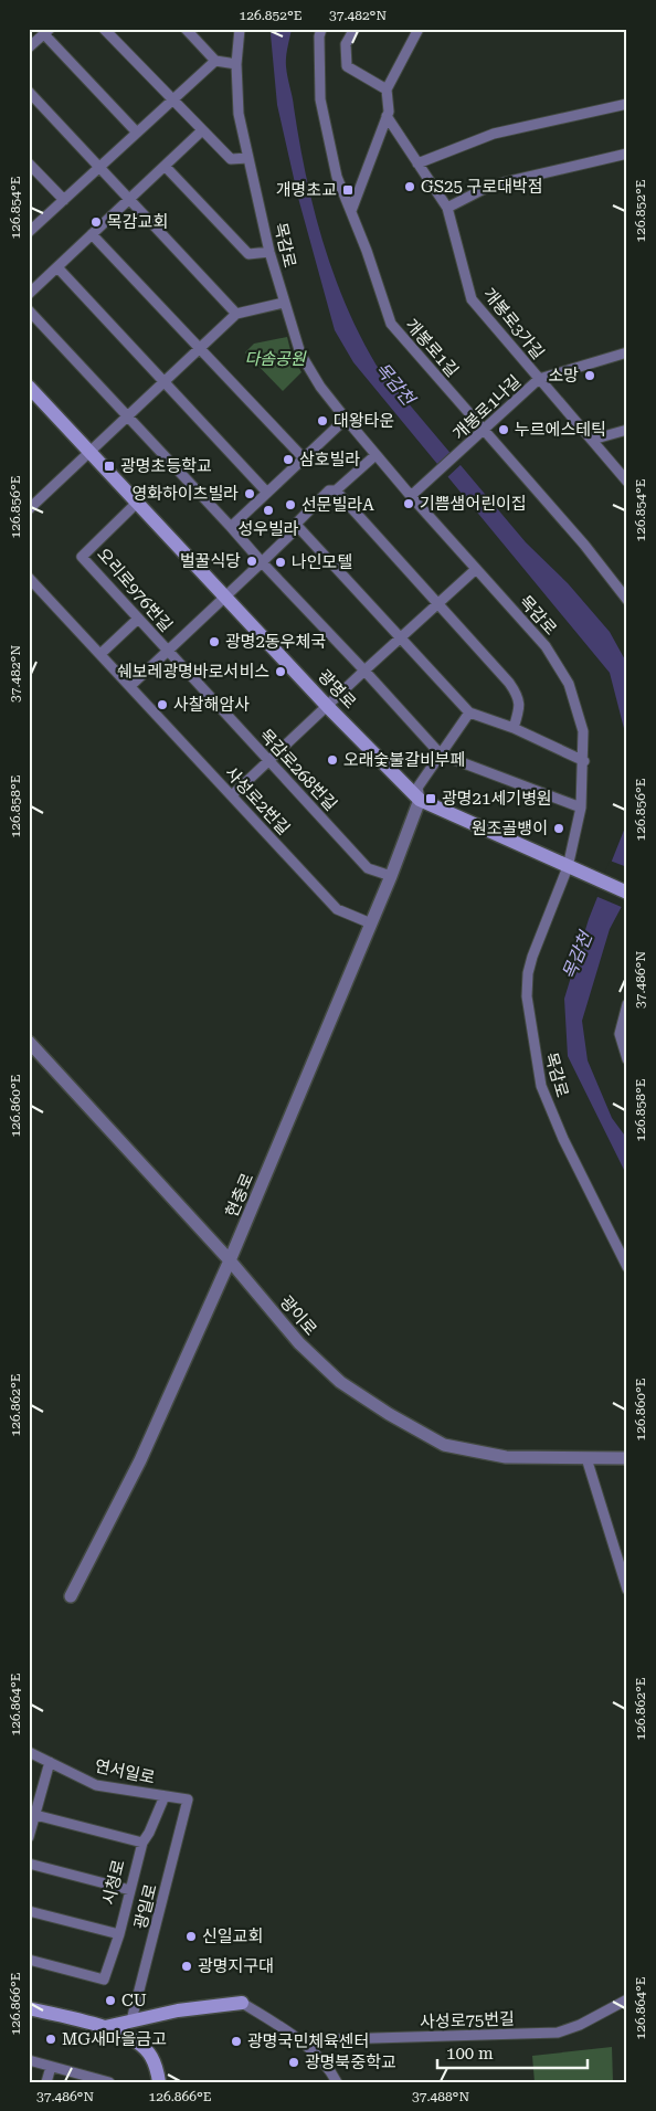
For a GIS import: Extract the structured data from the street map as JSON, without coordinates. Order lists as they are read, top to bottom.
{
  "streets": {
    "main road": ["광명로"],
    "street": [
      "목감로",
      "개봉로3가길",
      "개봉로1길",
      "개봉로1나길",
      "오리로976번길",
      "목감로268번길",
      "사성로2번길",
      "현충로",
      "광이로",
      "연서일로",
      "시청로",
      "광일로",
      "사성로75번길"
    ]
  },
  "crossings": [
    ["목감로", "개봉로1나길"],
    ["목감로", "광명로"],
    ["개봉로3가길", "개봉로1나길"],
    ["개봉로1길", "개봉로1나길"],
    ["오리로976번길", "광명로"],
    ["오리로976번길", "목감로268번길"],
    ["광명로", "현충로"],
    ["목감로268번길", "현충로"],
    ["사성로2번길", "현충로"],
    ["현충로", "광이로"],
    ["연서일로", "시청로"],
    ["연서일로", "광일로"]
  ],
  "water": ["목감천"],
  "parks": ["다솜공원"],
  "places": {
    "other": [
      "GS25 구로대박점",
      "목감교회",
      "소망",
      "대왕타운",
      "누르에스테틱",
      "삼호빌라",
      "영화하이츠빌라",
      "기쁨샘어린이집",
      "선문빌라A",
      "성우빌라",
      "벌꿀식당",
      "나인모텔",
      "광명2동우체국",
      "쉐보레광명바로서비스",
      "사찰해암사",
      "오래숯불갈비부페",
      "원조골뱅이",
      "신일교회",
      "광명지구대",
      "CU",
      "MG새마을금고",
      "광명국민체육센터",
      "광명북중학교"
    ],
    "transit": ["개명초교", "광명초등학교", "광명21세기병원"]
  },
  "scale_bar": "100 m",
  "coordinates": [
    "126.852°E",
    "37.482°N",
    "126.854°E",
    "126.856°E",
    "126.858°E",
    "37.486°N",
    "126.860°E",
    "126.862°E",
    "126.864°E",
    "126.866°E",
    "37.488°N"
  ]
}
